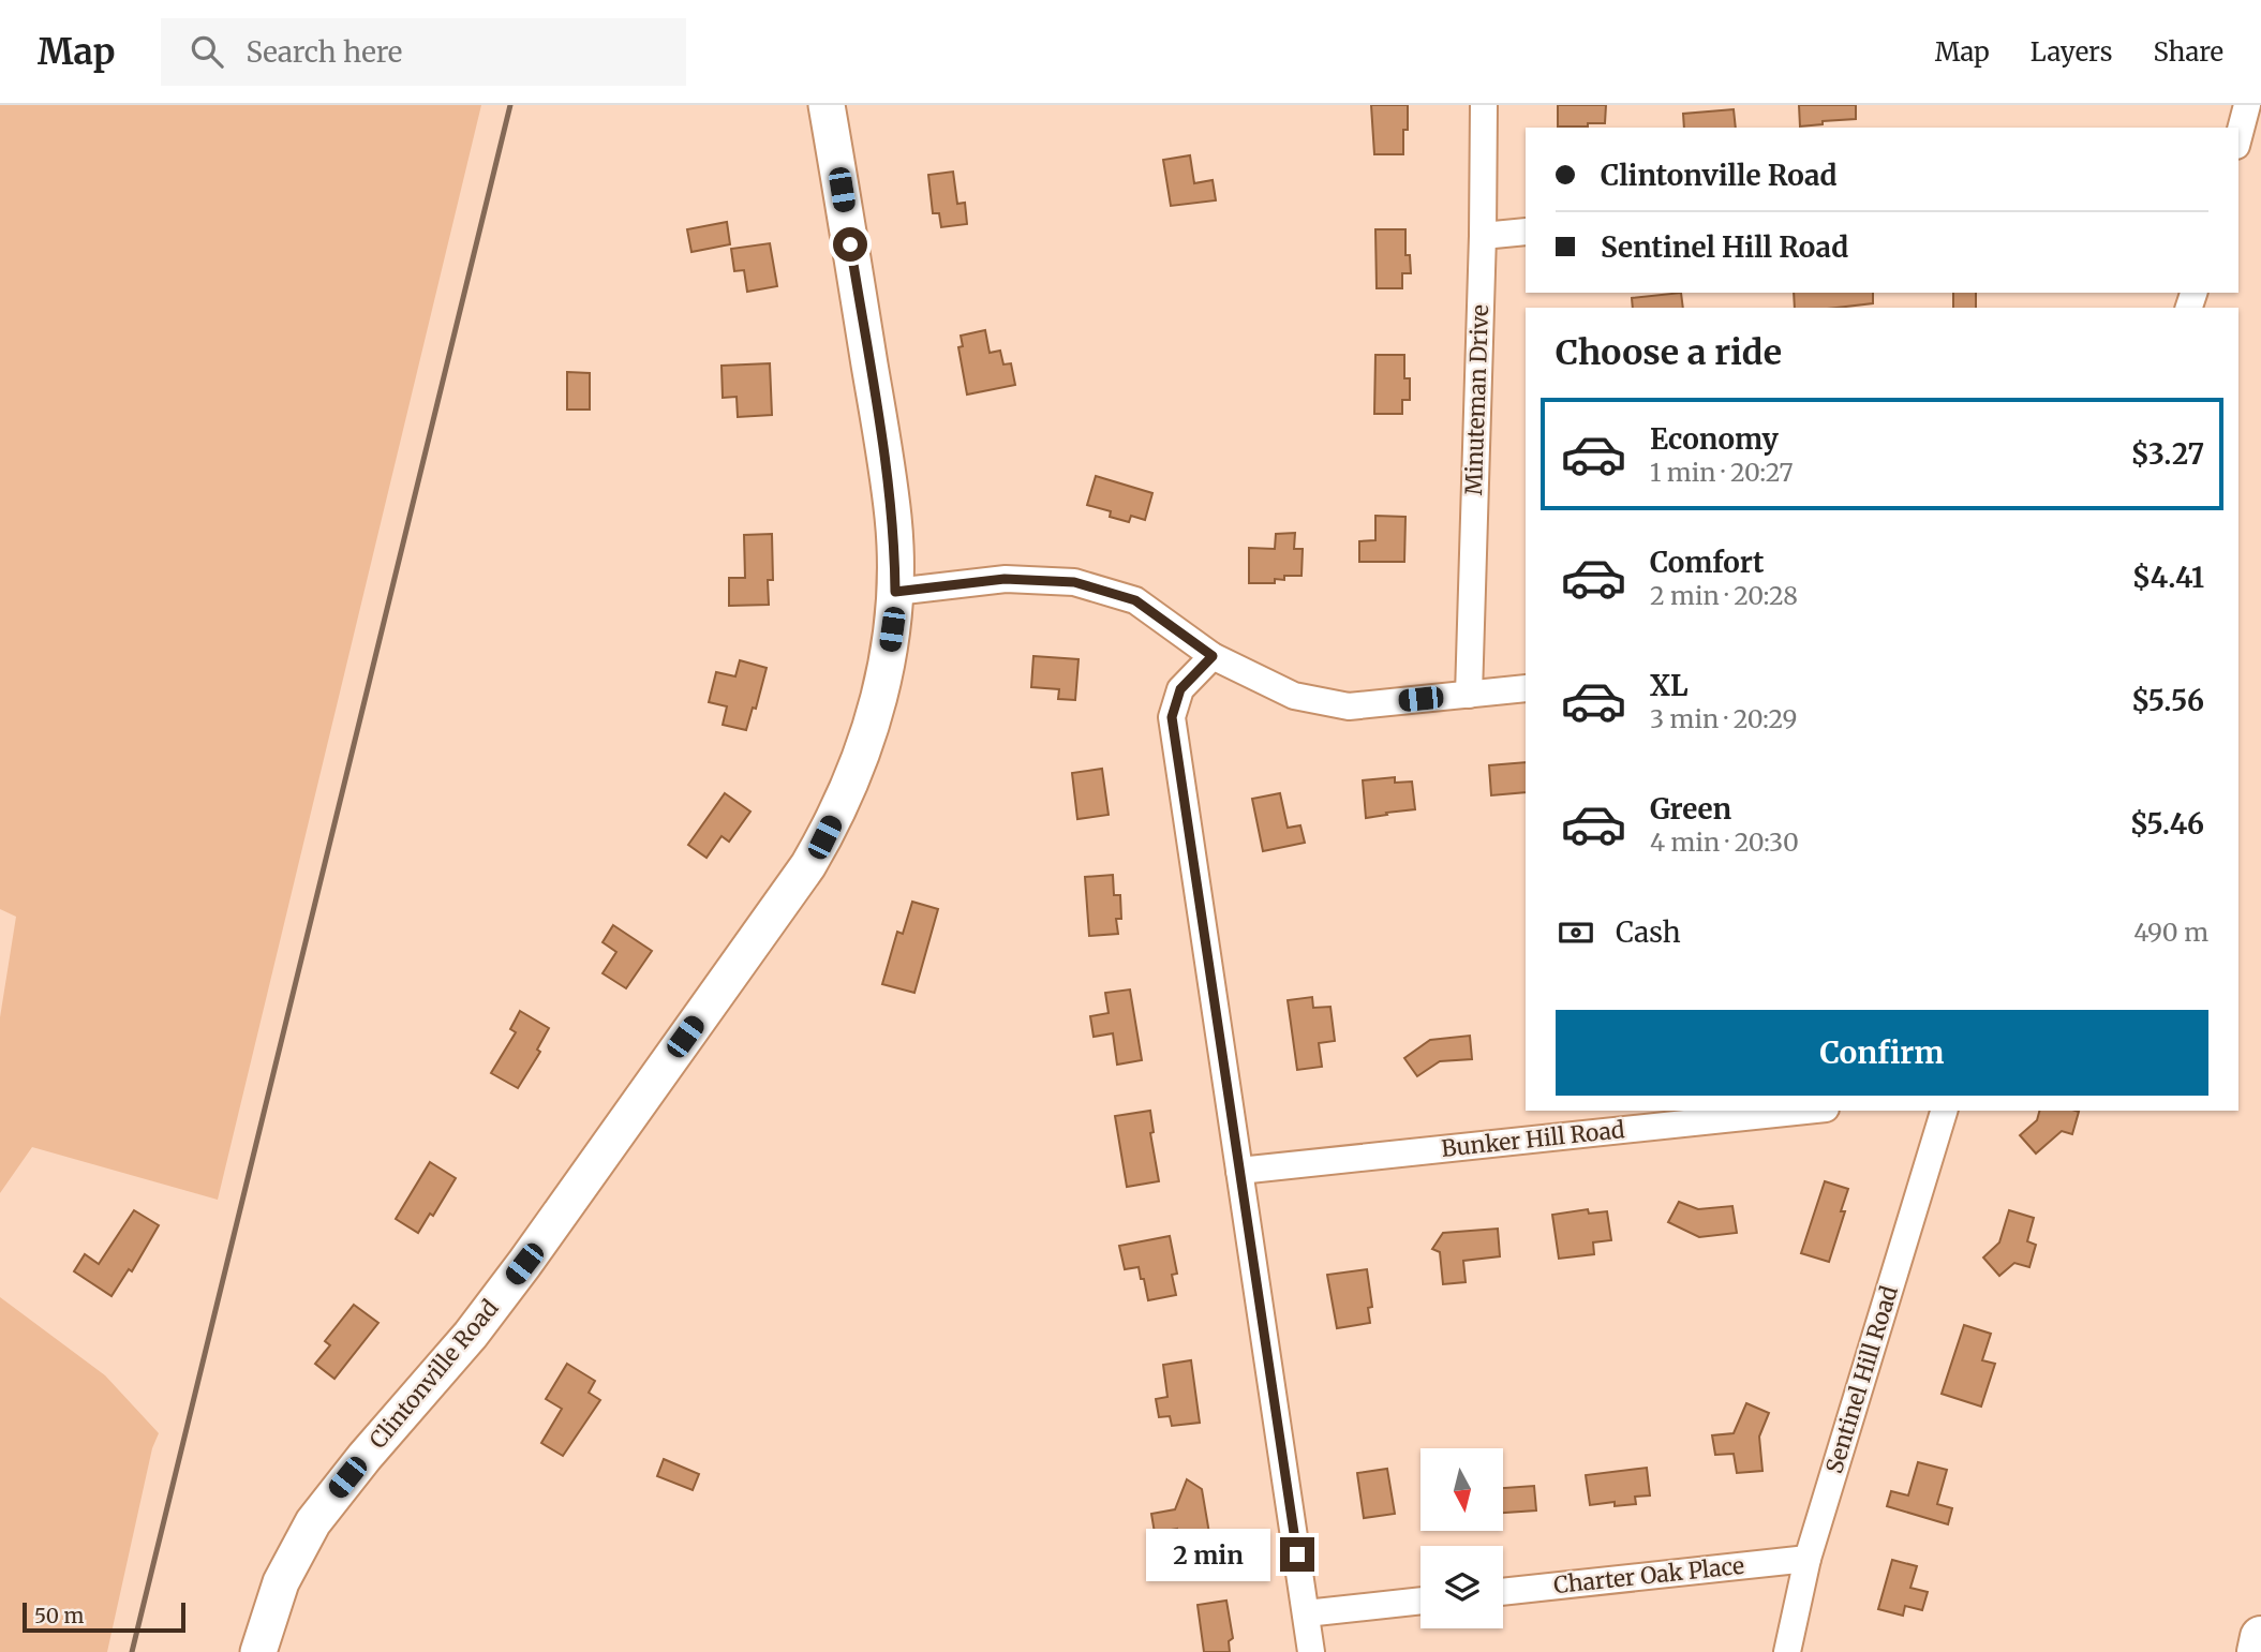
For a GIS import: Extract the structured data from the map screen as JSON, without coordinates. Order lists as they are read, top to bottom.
{
  "streets": {
    "street": [
      "Minuteman Drive",
      "Bunker Hill Road",
      "Clintonville Road",
      "Sentinel Hill Road",
      "Charter Oak Place"
    ]
  },
  "crossings": [
    ["Sentinel Hill Road", "Charter Oak Place"]
  ],
  "scale_bar": "50 m",
  "north": "bottom",
  "page": {
    "header": "Map",
    "search": "Search here",
    "nav": ["Map", "Layers", "Share"],
    "banner": ["Clintonville Road", "Sentinel Hill Road"],
    "heading": "Choose a ride",
    "list": [
      {
        "name": "Economy",
        "note": "1 min · 20:27",
        "value": "$3.27"
      },
      {
        "name": "Comfort",
        "note": "2 min · 20:28",
        "value": "$4.41"
      },
      {
        "name": "XL",
        "note": "3 min · 20:29",
        "value": "$5.56"
      },
      {
        "name": "Green",
        "note": "4 min · 20:30",
        "value": "$5.46"
      }
    ],
    "pay": ["Cash", "490 m"],
    "buttons": "Confirm",
    "bubble": "2 min",
    "scale": "50 m"
  }
}
